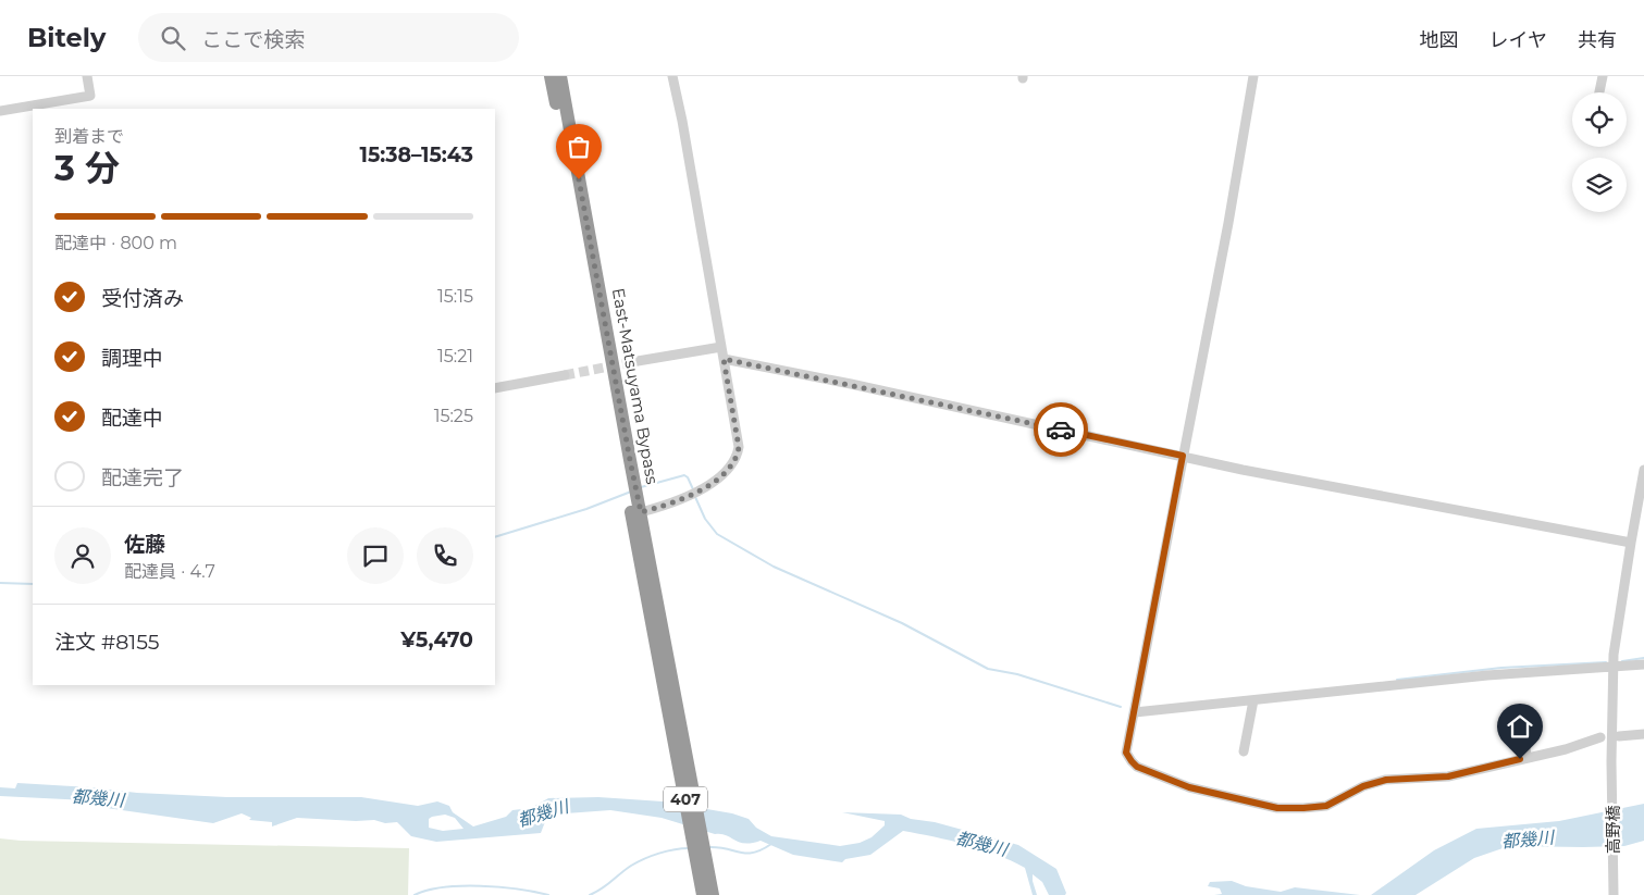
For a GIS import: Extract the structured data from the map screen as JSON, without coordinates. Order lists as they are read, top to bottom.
{
  "streets": {
    "highway": ["East-Matsuyama Bypass", "407"],
    "street": ["高野橋"]
  },
  "water": ["都幾川"],
  "page": {
    "header": "Bitely",
    "search": "ここで検索",
    "nav": ["地図", "レイヤ", "共有"],
    "heading": ["3 分", "到着まで", "15:38–15:43"],
    "panel": [
      "佐藤",
      "配達員 · 4.7",
      "注文 #8155",
      "¥5,470"
    ],
    "bar": "配達中 · 800 m",
    "list": [
      ["受付済み", "15:15"],
      ["調理中", "15:21"],
      ["配達中", "15:25"],
      "配達完了"
    ]
  }
}
